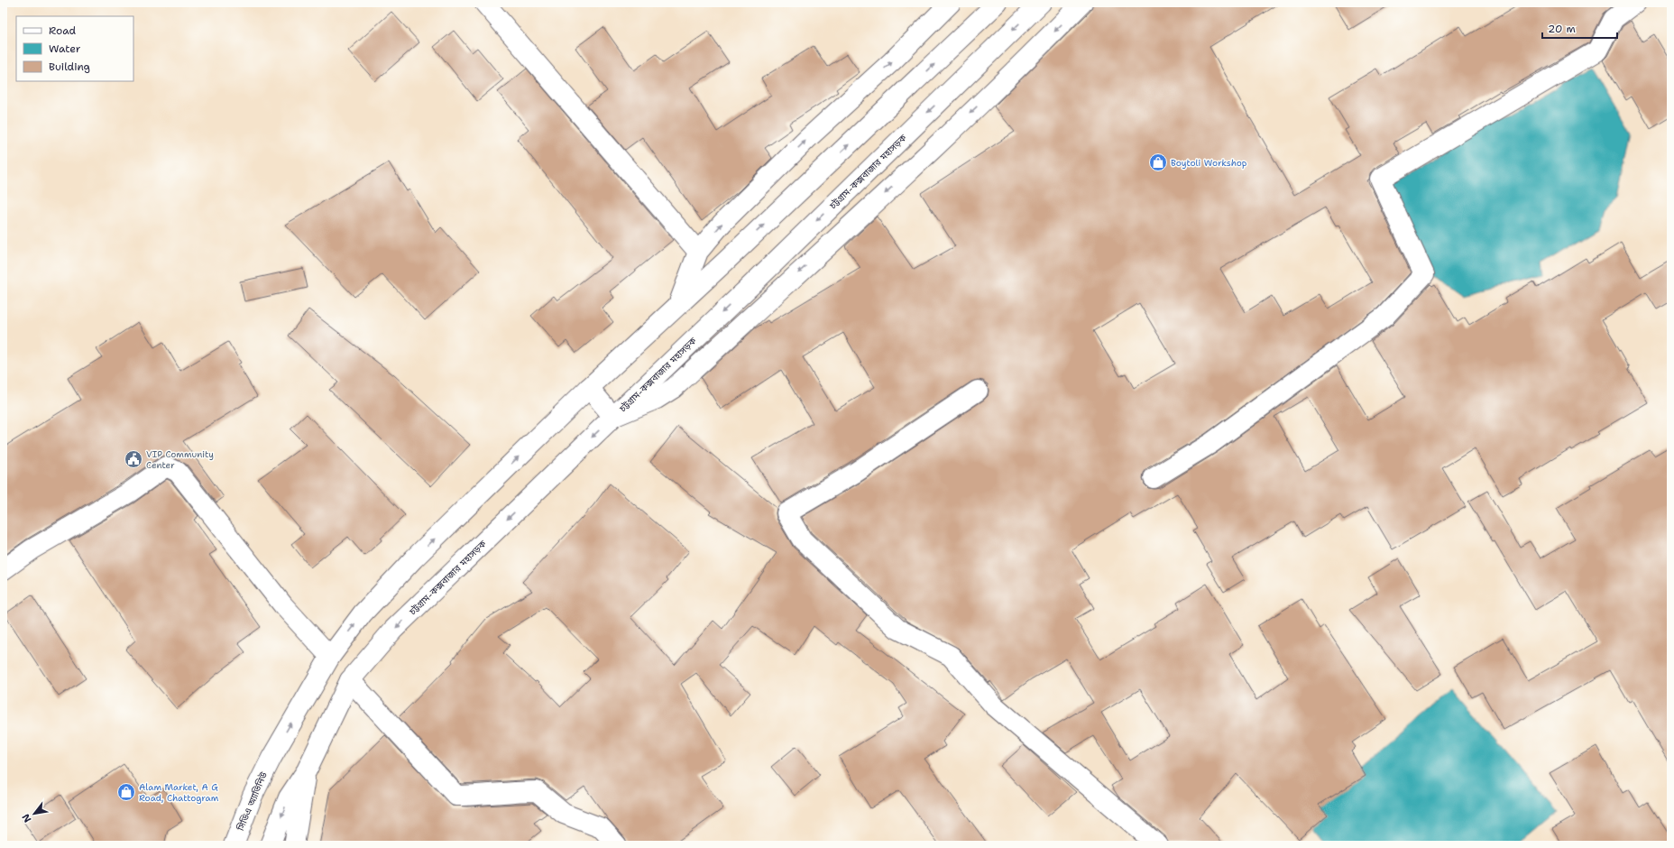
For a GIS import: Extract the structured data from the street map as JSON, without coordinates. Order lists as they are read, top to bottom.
{
  "streets": {
    "main road": ["চট্টগ্রাম-কক্সবাজার মহাসড়ক", "সিডিএ অ্যাভিনিউ"]
  },
  "places": {
    "shop": ["Boytoli Workshop", "Alam Market, A G Road, Chattogram"],
    "public building": ["VIP Community Center"]
  },
  "legend": ["Road", "Water", "Building"],
  "scale_bar": "20 m",
  "north": "bottom left"
}
